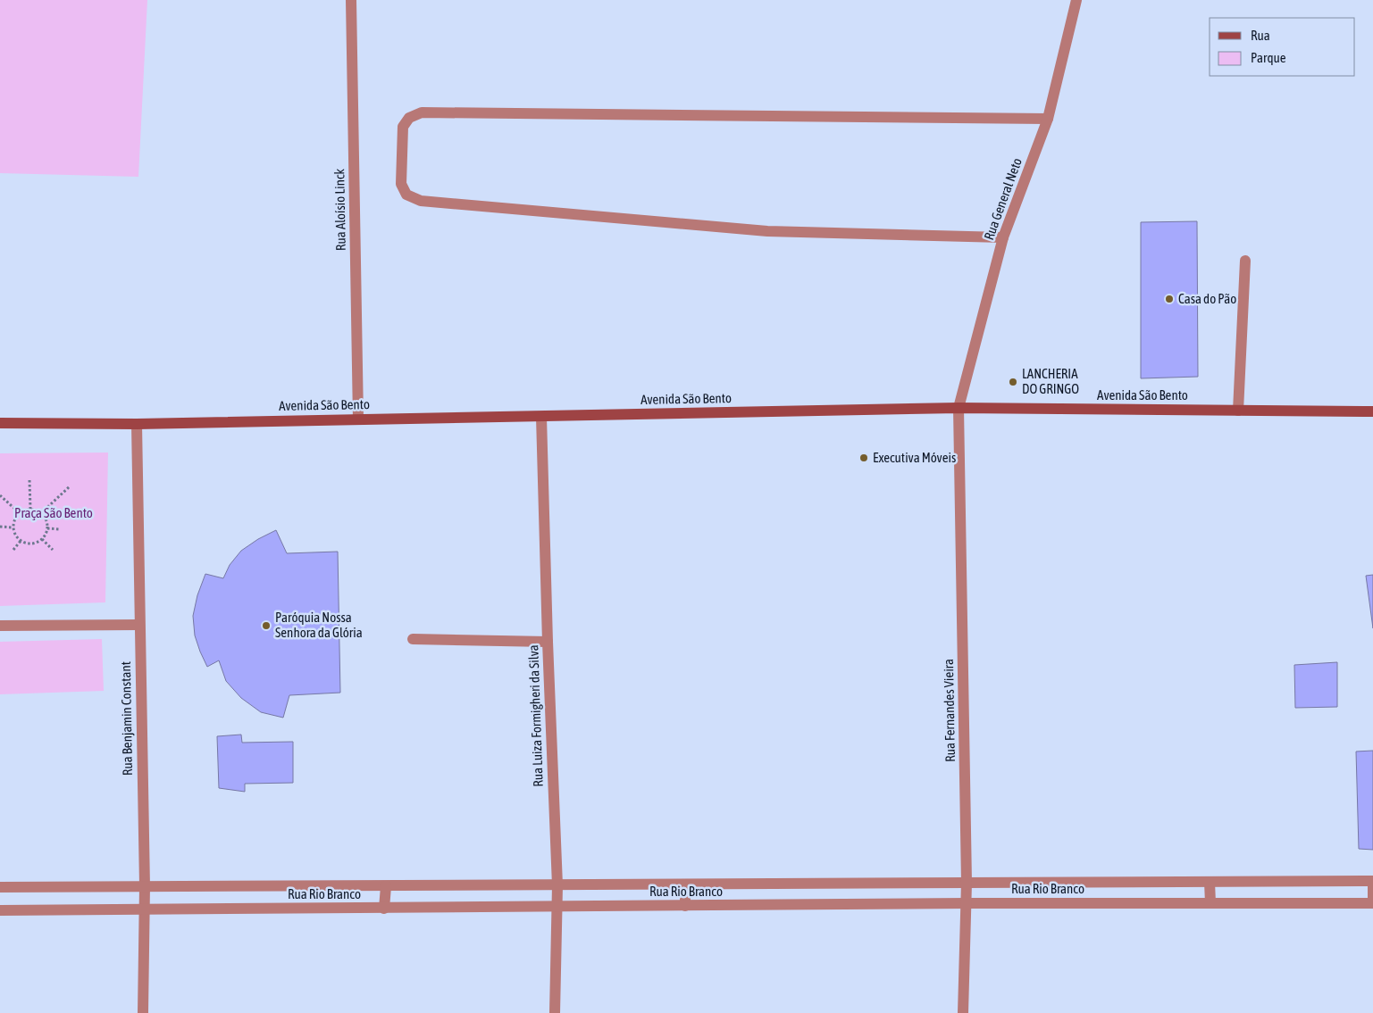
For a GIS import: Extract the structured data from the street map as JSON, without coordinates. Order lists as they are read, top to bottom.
{
  "streets": {
    "main road": ["Avenida São Bento"],
    "street": [
      "Rua General Neto",
      "Rua Aloísio Linck",
      "Rua Fernandes Vieira",
      "Rua Luiza Formigheri da Silva",
      "Rua Benjamin Constant",
      "Rua Rio Branco"
    ]
  },
  "crossings": [
    ["Rua General Neto", "Avenida São Bento"],
    ["Rua General Neto", "Rua Fernandes Vieira"],
    ["Rua Aloísio Linck", "Avenida São Bento"],
    ["Avenida São Bento", "Rua Fernandes Vieira"],
    ["Avenida São Bento", "Rua Luiza Formigheri da Silva"],
    ["Avenida São Bento", "Rua Benjamin Constant"],
    ["Rua Fernandes Vieira", "Rua Rio Branco"],
    ["Rua Luiza Formigheri da Silva", "Rua Rio Branco"],
    ["Rua Benjamin Constant", "Rua Rio Branco"]
  ],
  "parks": ["Praça São Bento"],
  "places": [
    "Casa do Pão",
    "LANCHERIA DO GRINGO",
    "Executiva Móveis",
    "Paróquia Nossa Senhora da Glória"
  ],
  "legend": ["Rua", "Parque"]
}
